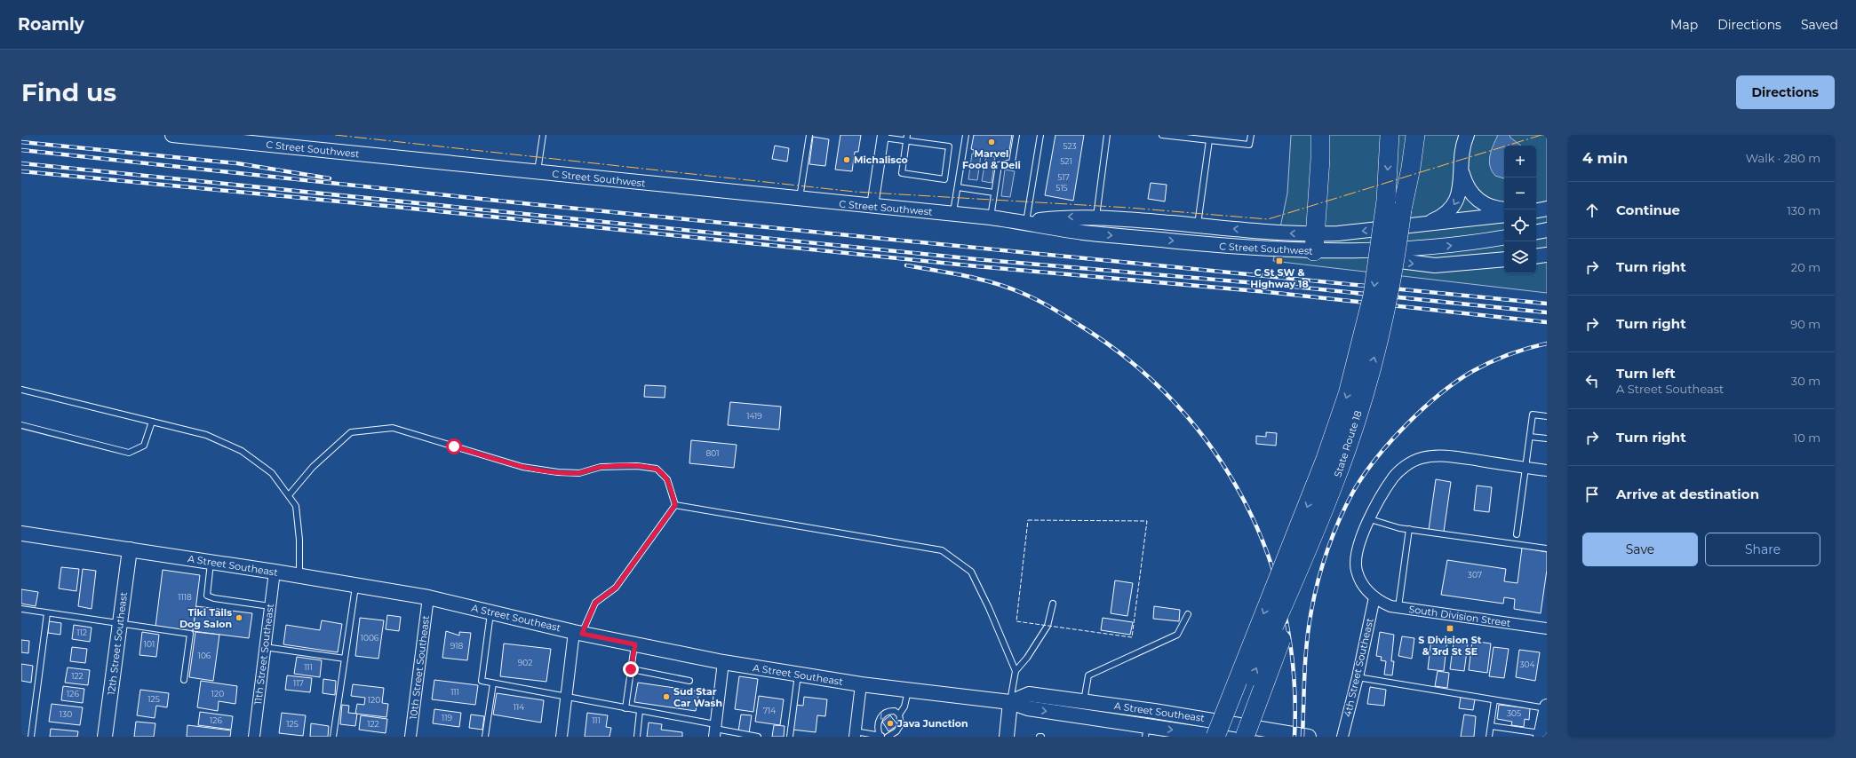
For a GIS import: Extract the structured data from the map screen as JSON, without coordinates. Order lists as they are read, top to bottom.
{
  "streets": {
    "highway": ["State Route 18"],
    "main road": ["C Street Southwest", "A Street Southeast", "12th Street Southeast"],
    "street": [
      "South Division Street",
      "11th Street Southeast",
      "10th Street Southeast",
      "4th Street Southeast"
    ]
  },
  "crossings": [
    ["State Route 18", "A Street Southeast"],
    ["A Street Southeast", "12th Street Southeast"],
    ["A Street Southeast", "11th Street Southeast"],
    ["A Street Southeast", "10th Street Southeast"],
    ["South Division Street", "4th Street Southeast"]
  ],
  "places": {
    "other": [
      "Marvel Food & Deli",
      "Michalisco",
      "Tiki Tails Dog Salon",
      "Sud Star Car Wash",
      "Java Junction"
    ],
    "transit": ["C St SW & Highway 18", "S Division St & 3rd St SE"]
  },
  "house_numbers": [
    "523",
    "521",
    "517",
    "515",
    "1419",
    "801",
    "307",
    "1118",
    "112",
    "1006",
    "101",
    "918",
    "106",
    "902",
    "304",
    "111",
    "122",
    "117",
    "111",
    "126",
    "120",
    "125",
    "120",
    "114",
    "714",
    "305",
    "130",
    "119",
    "126",
    "111",
    "125",
    "122"
  ],
  "page": {
    "header": "Roamly",
    "nav": ["Map", "Directions", "Saved"],
    "buttons": [
      "Directions",
      ["Save", "Share"]
    ],
    "title": "Find us",
    "heading": ["4 min", "Walk · 280 m"],
    "map_buttons": ["+", "−"],
    "list": [
      ["Continue", "130 m"],
      ["Turn right", "20 m"],
      ["Turn right", "90 m"],
      ["Turn left", "A Street Southeast", "30 m"],
      ["Turn right", "10 m"],
      "Arrive at destination"
    ]
  }
}
